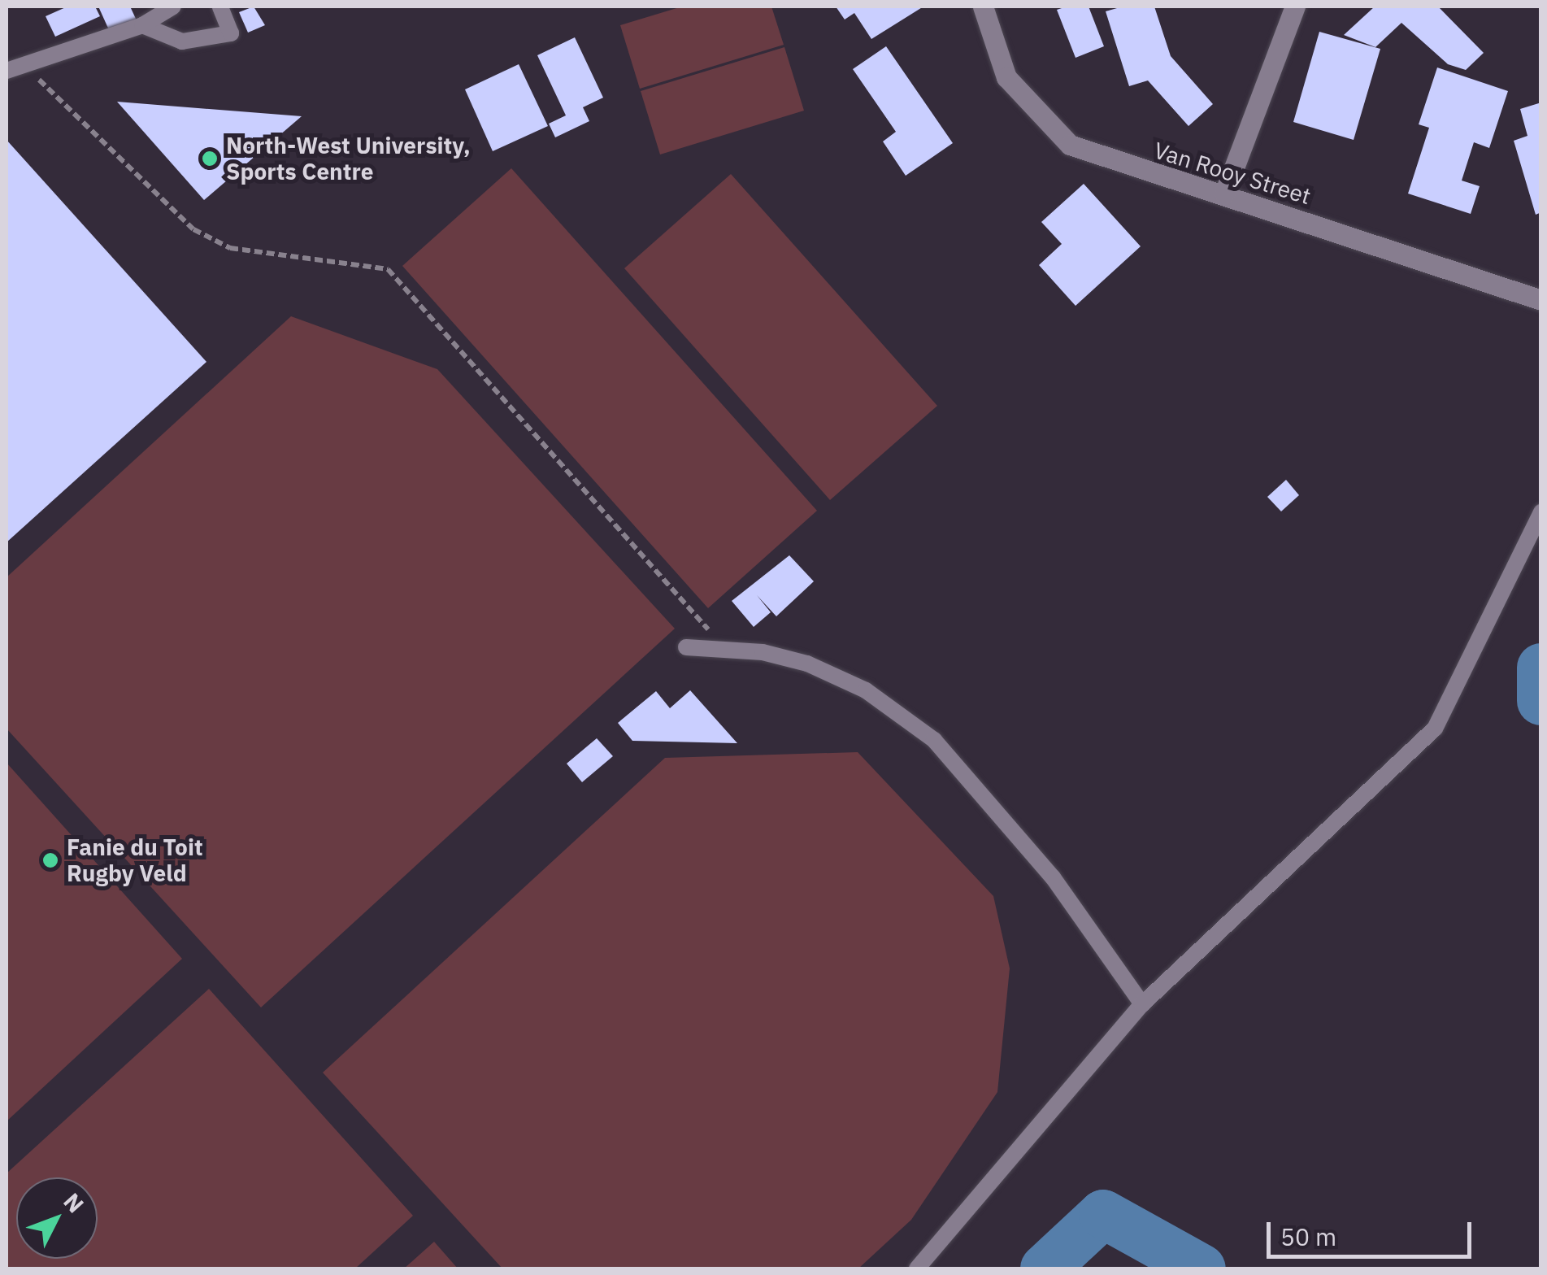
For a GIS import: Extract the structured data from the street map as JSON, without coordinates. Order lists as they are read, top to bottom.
{
  "streets": {
    "street": ["Van Rooy Street"]
  },
  "places": ["North-West University, Sports Centre", "Fanie du Toit Rugby Veld"],
  "scale_bar": "50 m",
  "north": "top right"
}
